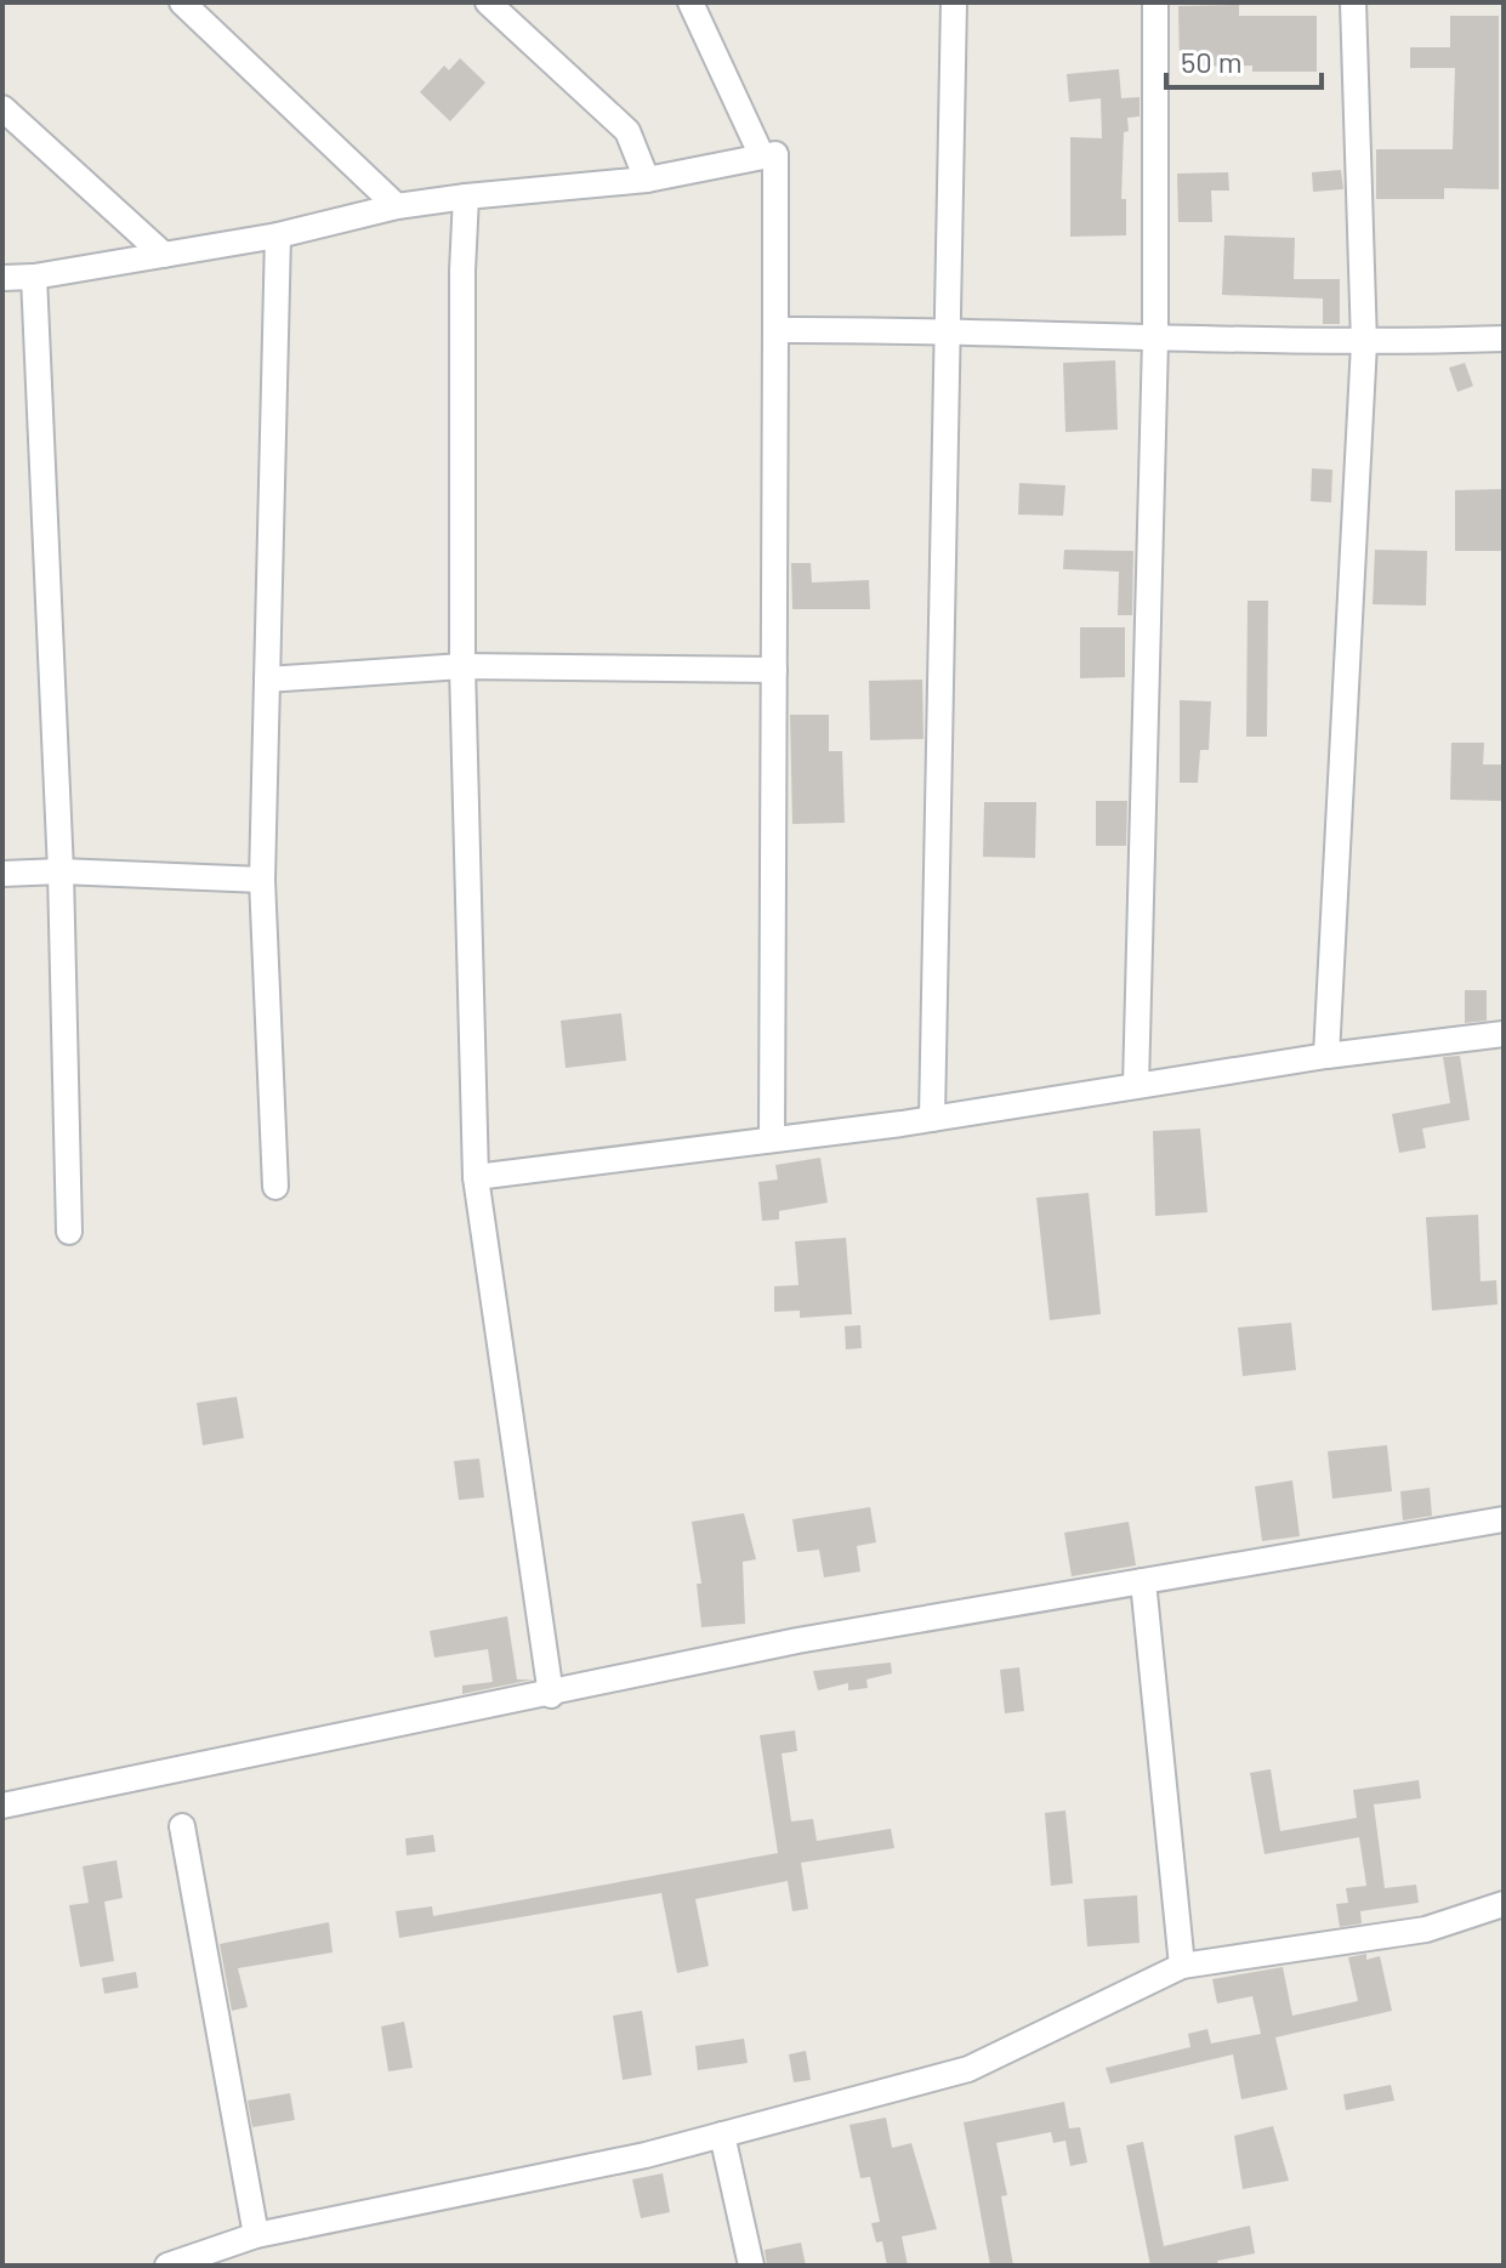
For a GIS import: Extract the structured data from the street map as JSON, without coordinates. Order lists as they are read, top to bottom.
{
  "scale_bar": "50 m"
}
